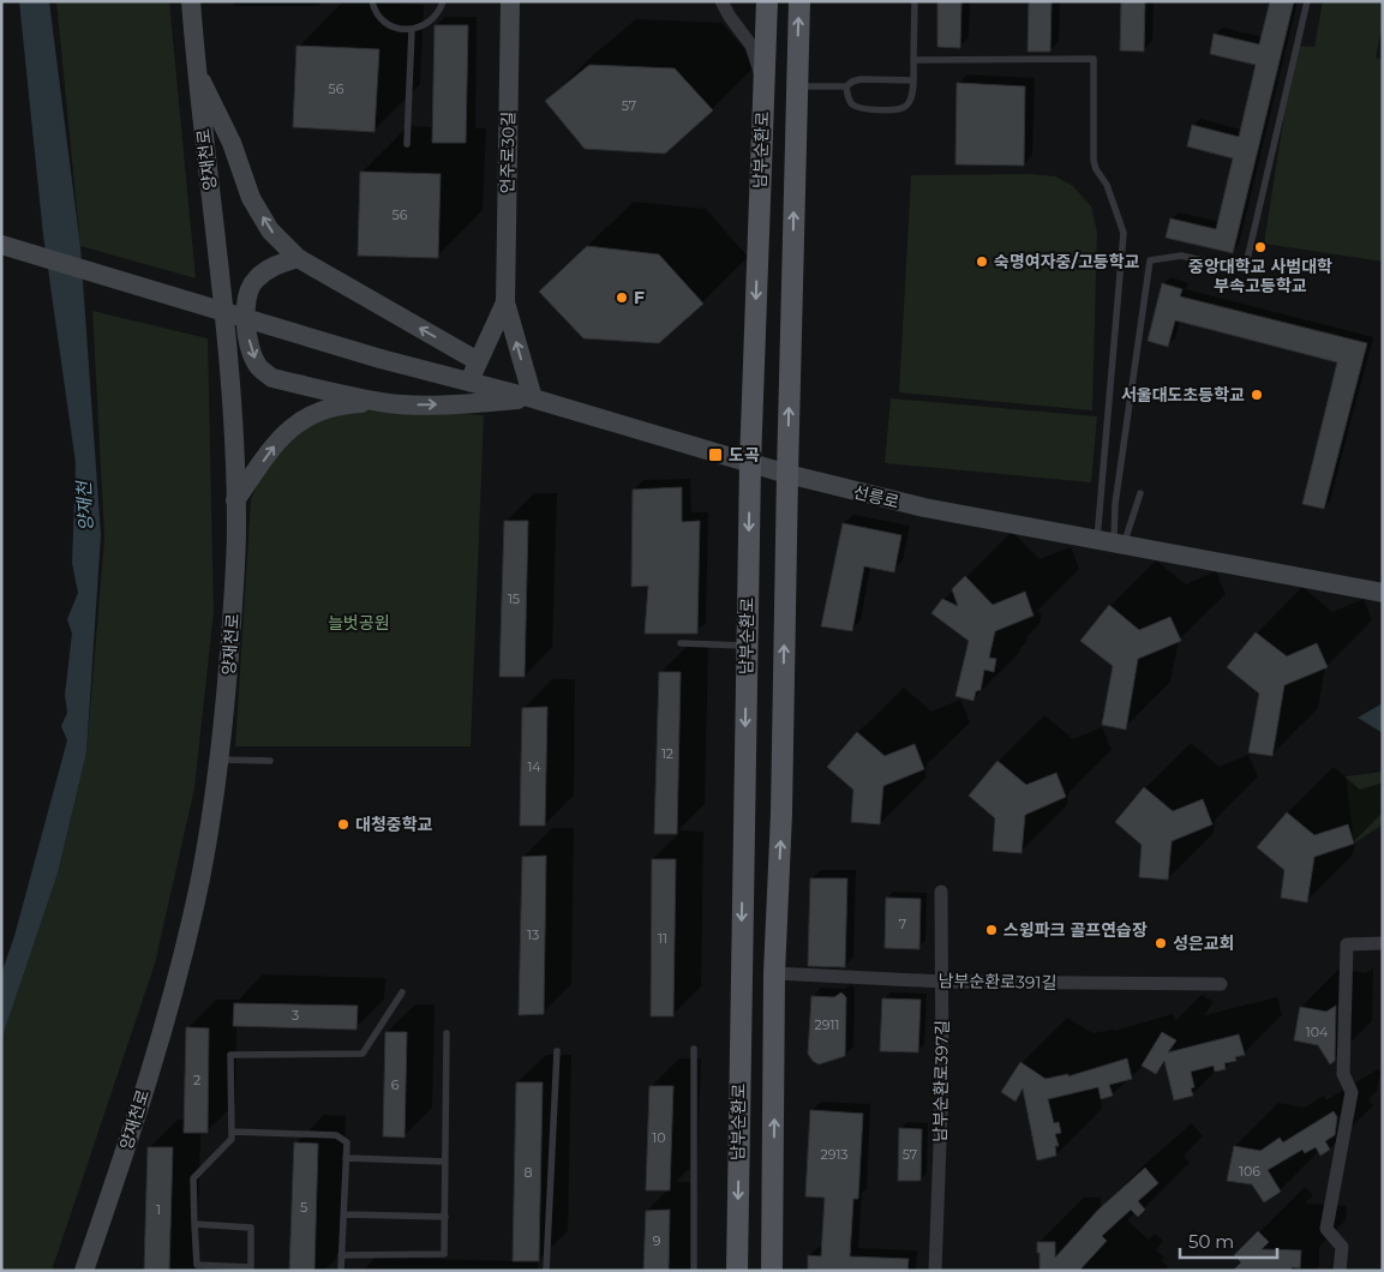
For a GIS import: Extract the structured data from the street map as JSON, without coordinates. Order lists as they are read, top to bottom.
{
  "streets": {
    "main road": ["남부순환로"],
    "street": [
      "언주로30길",
      "양재천로",
      "선릉로",
      "남부순환로391길",
      "남부순환로397길"
    ]
  },
  "crossings": [
    ["남부순환로", "선릉로"],
    ["남부순환로", "남부순환로391길"],
    ["남부순환로391길", "남부순환로397길"]
  ],
  "water": ["양재천"],
  "parks": ["늘벗공원"],
  "places": {
    "other": [
      "중앙대학교 사범대학 부속고등학교",
      "숙명여자중/고등학교",
      "F",
      "서울대도초등학교",
      "대청중학교",
      "스윙파크 골프연습장",
      "성은교회"
    ],
    "transit": ["도곡"]
  },
  "house_numbers": [
    "56",
    "57",
    "56",
    "15",
    "12",
    "14",
    "7",
    "13",
    "11",
    "3",
    "2911",
    "104",
    "2",
    "6",
    "10",
    "2913",
    "57",
    "106",
    "8",
    "5",
    "1",
    "9"
  ],
  "scale_bar": "50 m"
}
